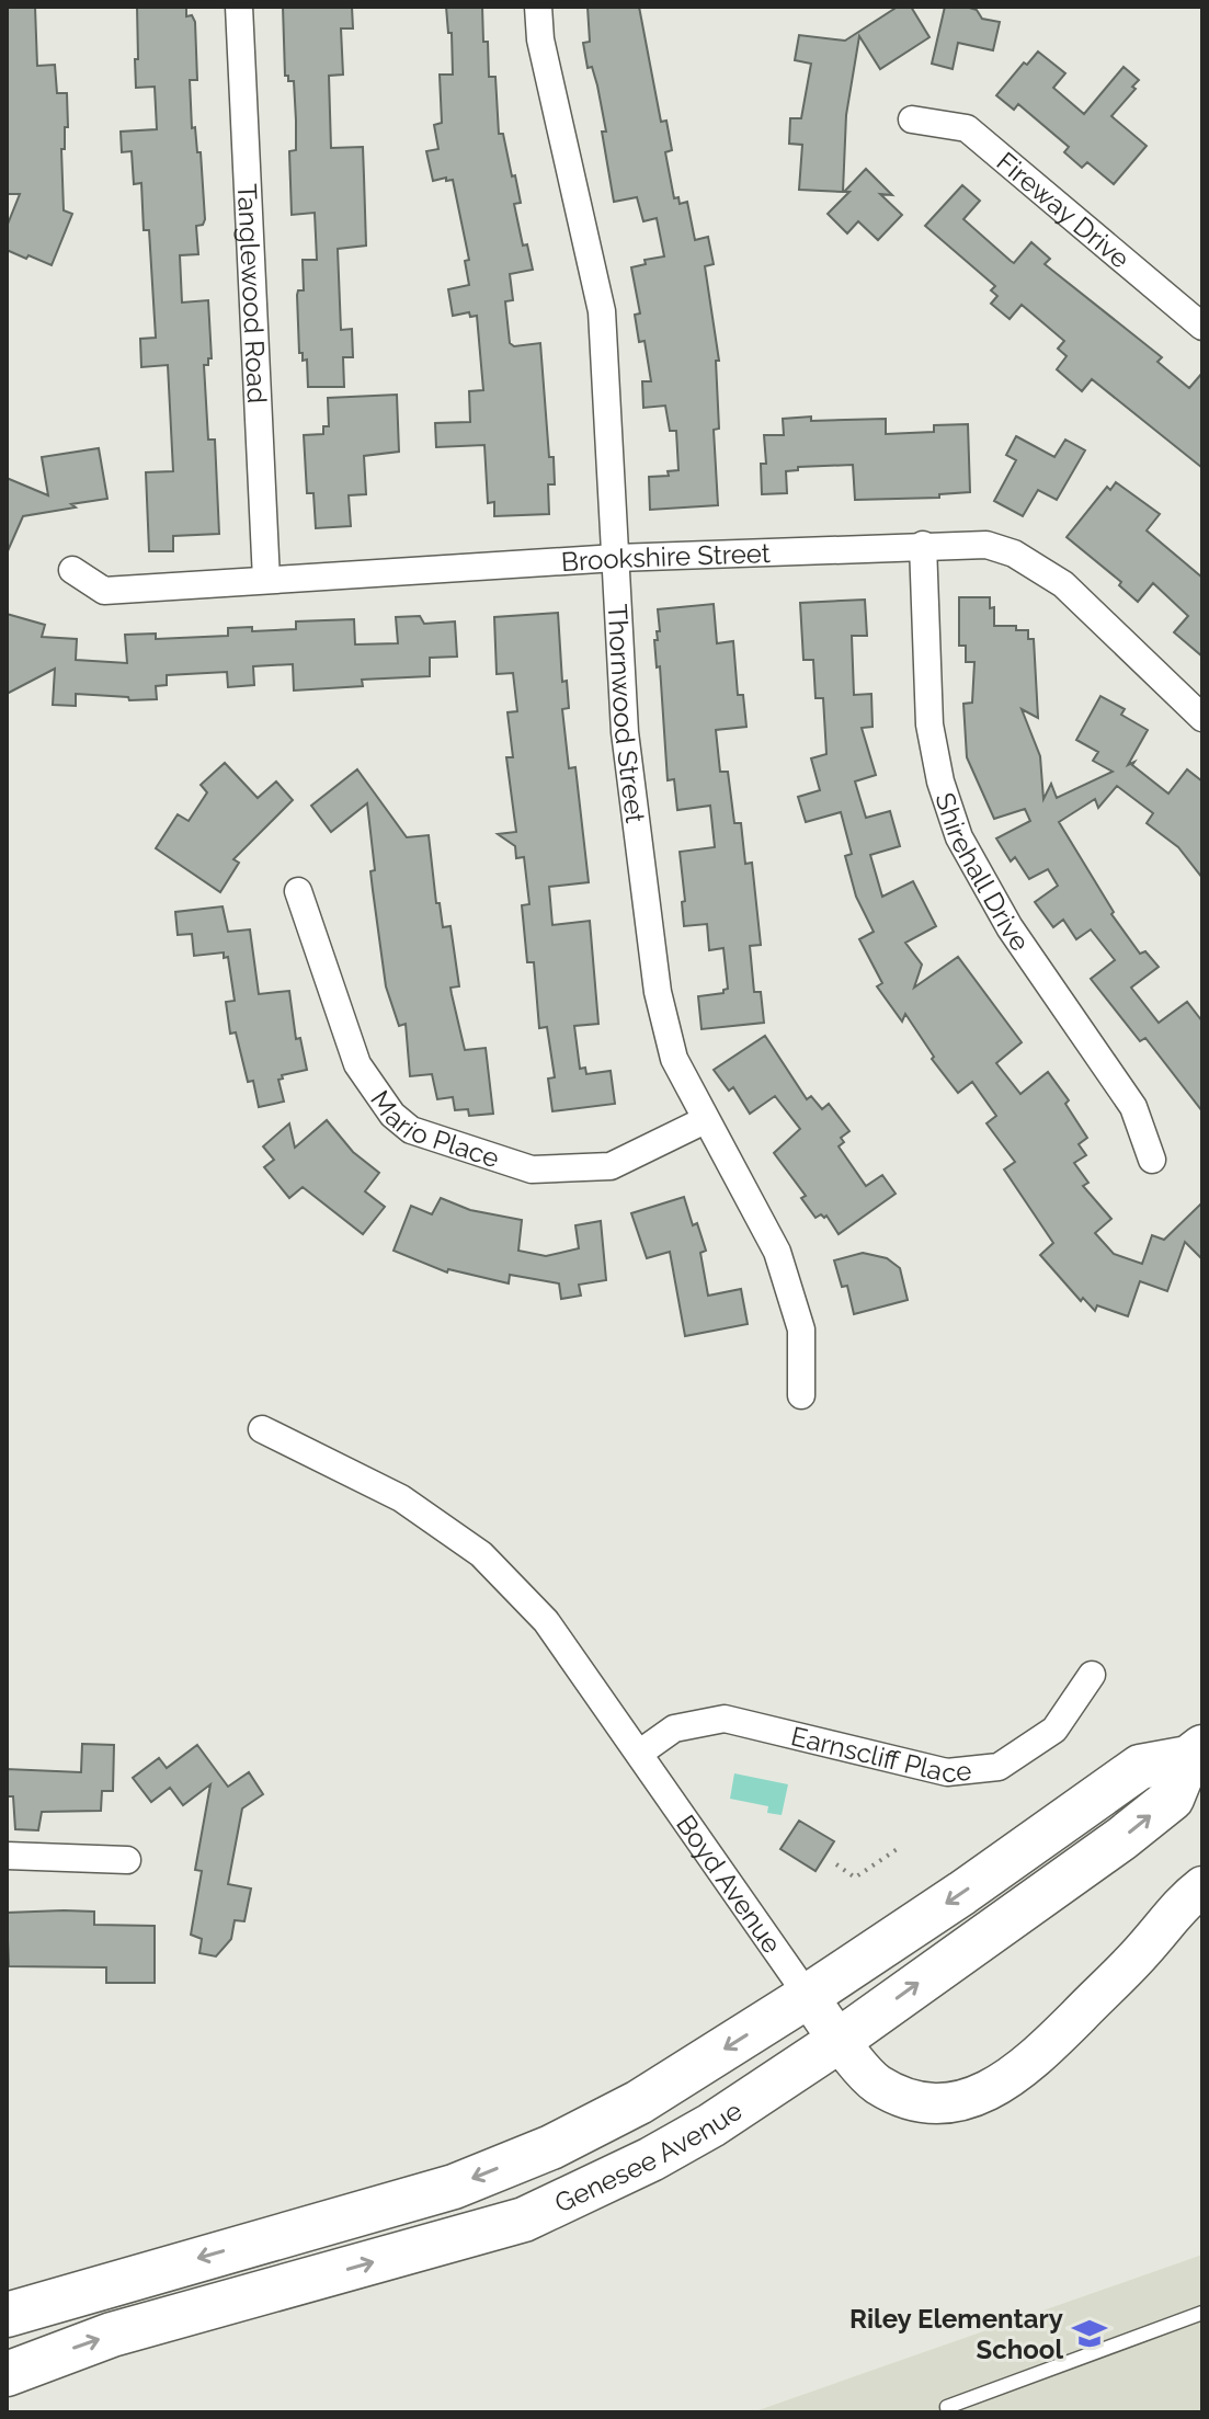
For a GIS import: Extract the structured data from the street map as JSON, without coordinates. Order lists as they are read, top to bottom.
{
  "streets": {
    "main road": ["Genesee Avenue"],
    "street": [
      "Fireway Drive",
      "Tanglewood Road",
      "Brookshire Street",
      "Thornwood Street",
      "Shirehall Drive",
      "Mario Place",
      "Earnscliff Place",
      "Boyd Avenue"
    ]
  },
  "crossings": [
    ["Tanglewood Road", "Brookshire Street"],
    ["Brookshire Street", "Thornwood Street"],
    ["Brookshire Street", "Shirehall Drive"],
    ["Thornwood Street", "Mario Place"],
    ["Earnscliff Place", "Boyd Avenue"],
    ["Boyd Avenue", "Genesee Avenue"]
  ],
  "places": {
    "school or university": ["Riley Elementary School"]
  }
}
